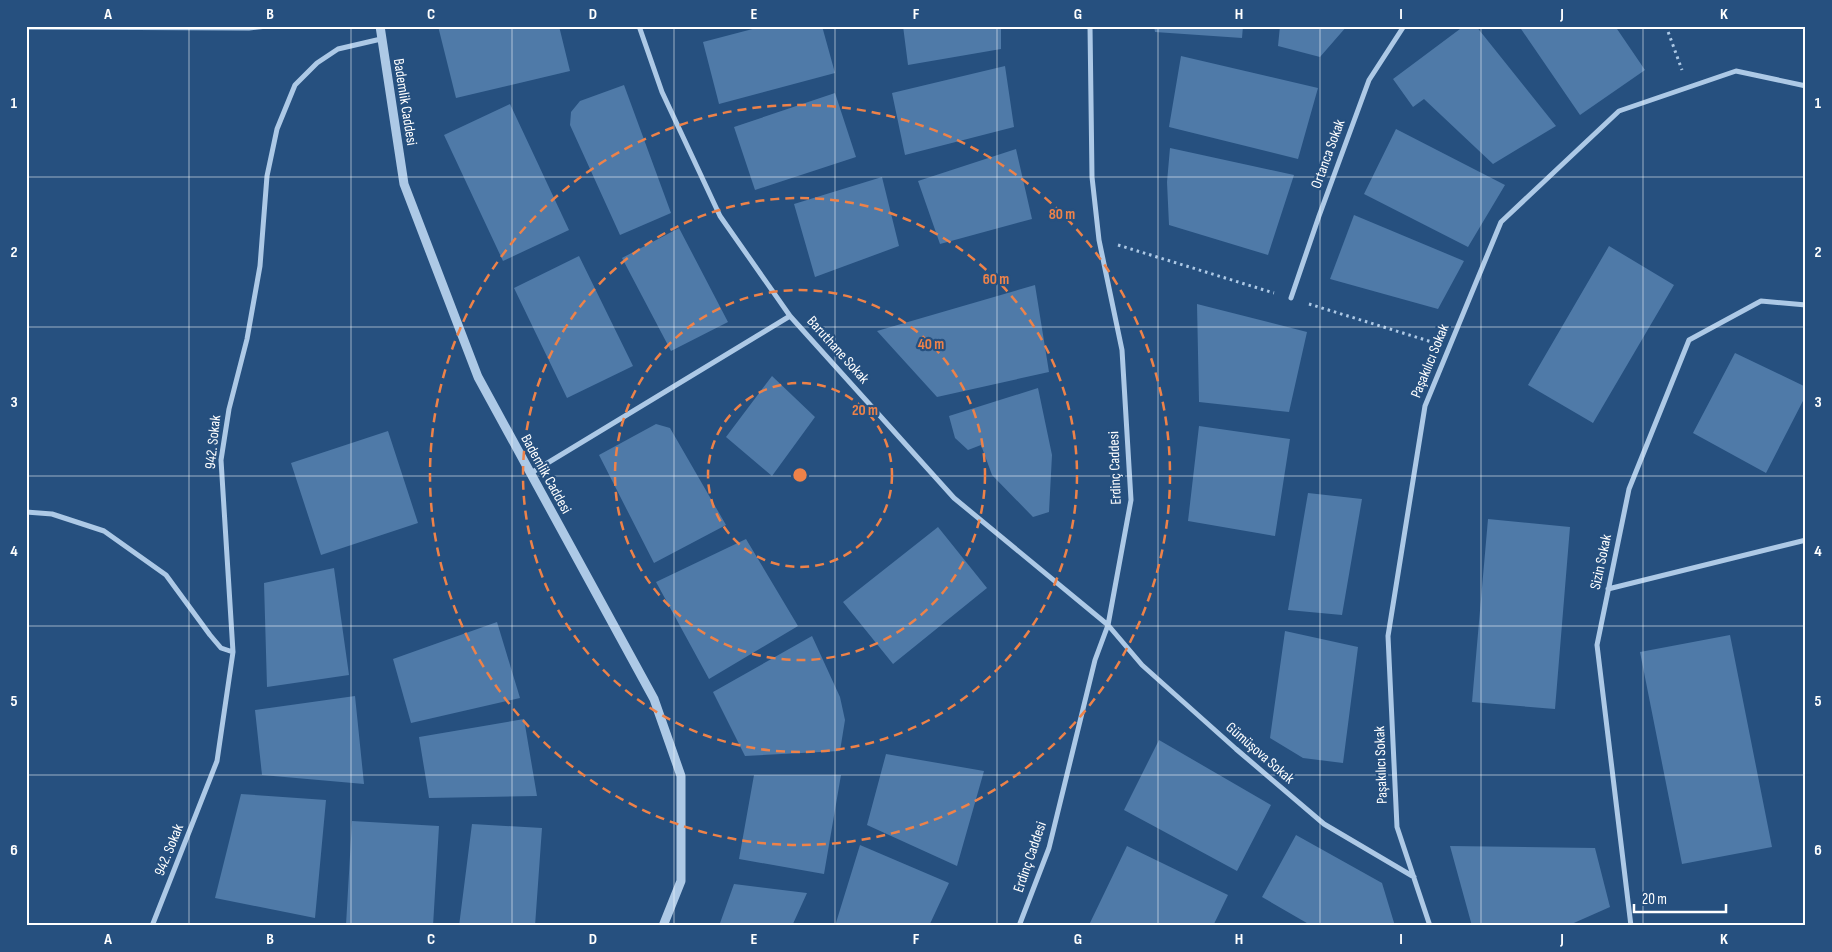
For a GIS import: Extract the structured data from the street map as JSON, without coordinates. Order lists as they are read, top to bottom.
{
  "streets": {
    "street": [
      "Bademlik Caddesi",
      "Ortanca Sokak",
      "Baruthane Sokak",
      "Paşakılıcı Sokak",
      "942. Sokak",
      "Erdinç Caddesi",
      "Sizin Sokak",
      "Gümüşova Sokak"
    ]
  },
  "crossings": [
    ["Bademlik Caddesi", "942. Sokak"],
    ["Baruthane Sokak", "Erdinç Caddesi"],
    ["Baruthane Sokak", "Gümüşova Sokak"],
    ["Paşakılıcı Sokak", "Gümüşova Sokak"],
    ["Erdinç Caddesi", "Gümüşova Sokak"]
  ],
  "scale_bar": "20 m",
  "grid": {
    "columns": [
      "A",
      "B",
      "C",
      "D",
      "E",
      "F",
      "G",
      "H",
      "I",
      "J",
      "K"
    ],
    "rows": [
      "1",
      "2",
      "3",
      "4",
      "5",
      "6"
    ]
  },
  "rings": [
    "80 m",
    "60 m",
    "40 m",
    "20 m"
  ]
}
